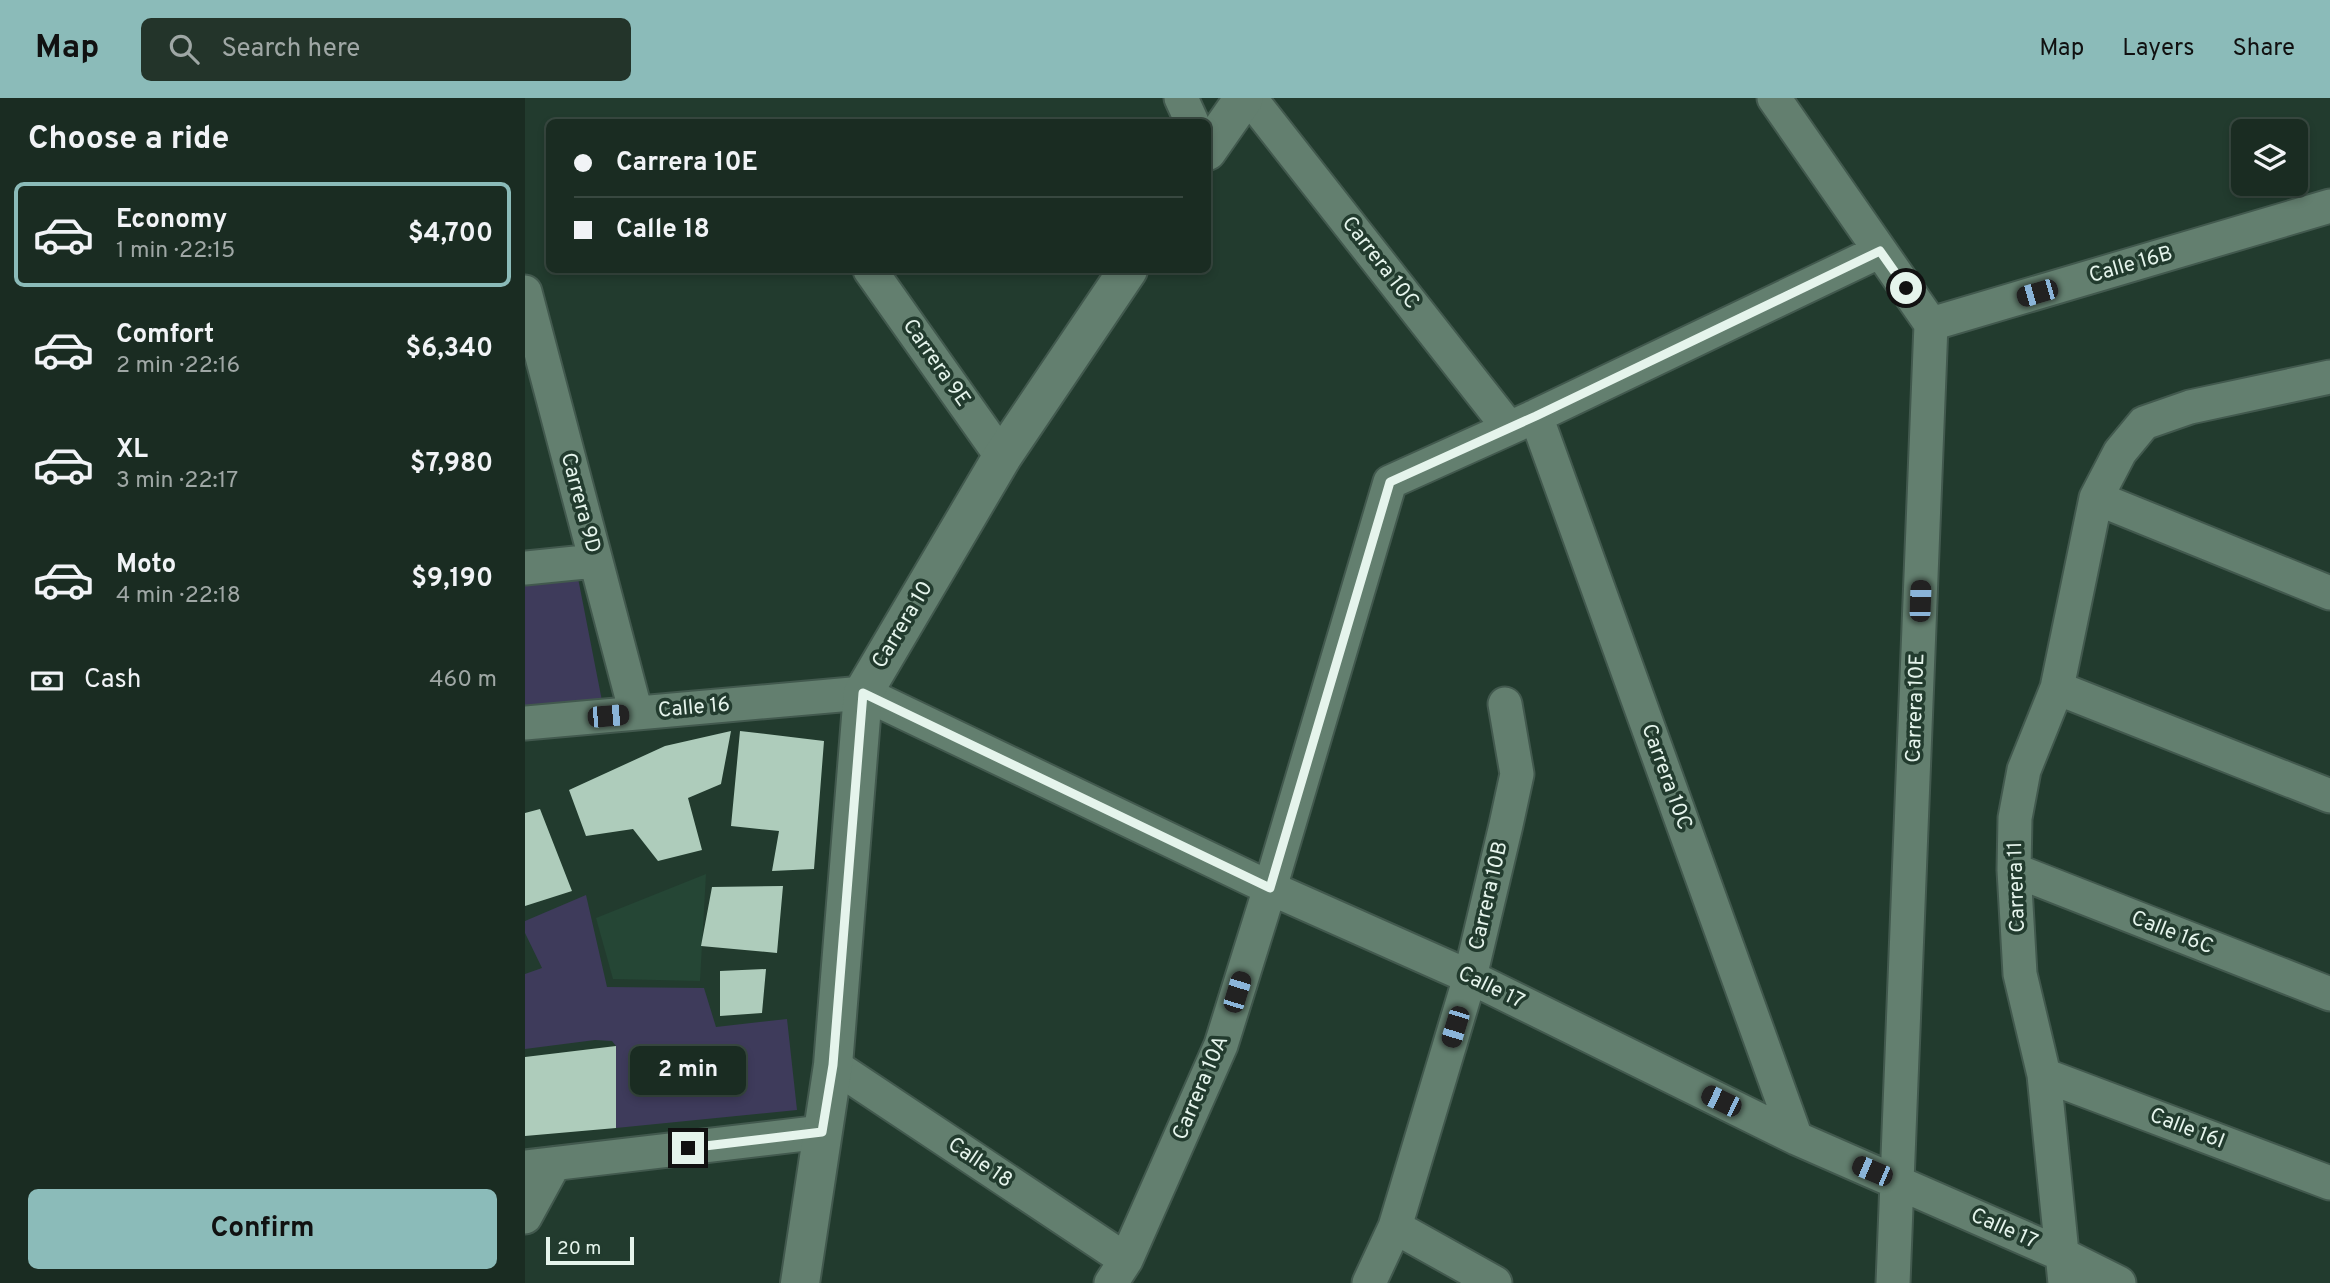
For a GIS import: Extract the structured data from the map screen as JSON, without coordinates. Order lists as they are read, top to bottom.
{
  "streets": {
    "street": [
      "Carrera 10C",
      "Calle 16B",
      "Carrera 9E",
      "Carrera 9D",
      "Carrera 10",
      "Calle 16",
      "Carrera 10E",
      "Carrera 11",
      "Carrera 10B",
      "Calle 16C",
      "Calle 17",
      "Carrera 10A",
      "Calle 16I",
      "Calle 18"
    ]
  },
  "crossings": [
    ["Carrera 10C", "Calle 17"],
    ["Carrera 10C", "Carrera 10A"],
    ["Calle 16B", "Carrera 10E"],
    ["Carrera 9E", "Carrera 10"],
    ["Carrera 9D", "Calle 16"],
    ["Carrera 10", "Calle 16"],
    ["Carrera 10", "Calle 17"],
    ["Carrera 10", "Calle 18"],
    ["Calle 16", "Calle 17"],
    ["Carrera 10E", "Calle 17"],
    ["Carrera 11", "Calle 16C"],
    ["Carrera 11", "Calle 17"],
    ["Carrera 11", "Calle 16I"],
    ["Carrera 10B", "Calle 17"],
    ["Calle 17", "Carrera 10A"],
    ["Carrera 10A", "Calle 18"]
  ],
  "scale_bar": "20 m",
  "page": {
    "header": "Map",
    "search": "Search here",
    "nav": ["Map", "Layers", "Share"],
    "heading": "Choose a ride",
    "banner": ["Carrera 10E", "Calle 18"],
    "list": [
      {
        "name": "Economy",
        "note": "1 min · 22:15",
        "value": "$4,700"
      },
      {
        "name": "Comfort",
        "note": "2 min · 22:16",
        "value": "$6,340"
      },
      {
        "name": "XL",
        "note": "3 min · 22:17",
        "value": "$7,980"
      },
      {
        "name": "Moto",
        "note": "4 min · 22:18",
        "value": "$9,190"
      }
    ],
    "pay": ["Cash", "460 m"],
    "bubble": "2 min",
    "buttons": "Confirm",
    "scale": "20 m"
  }
}
